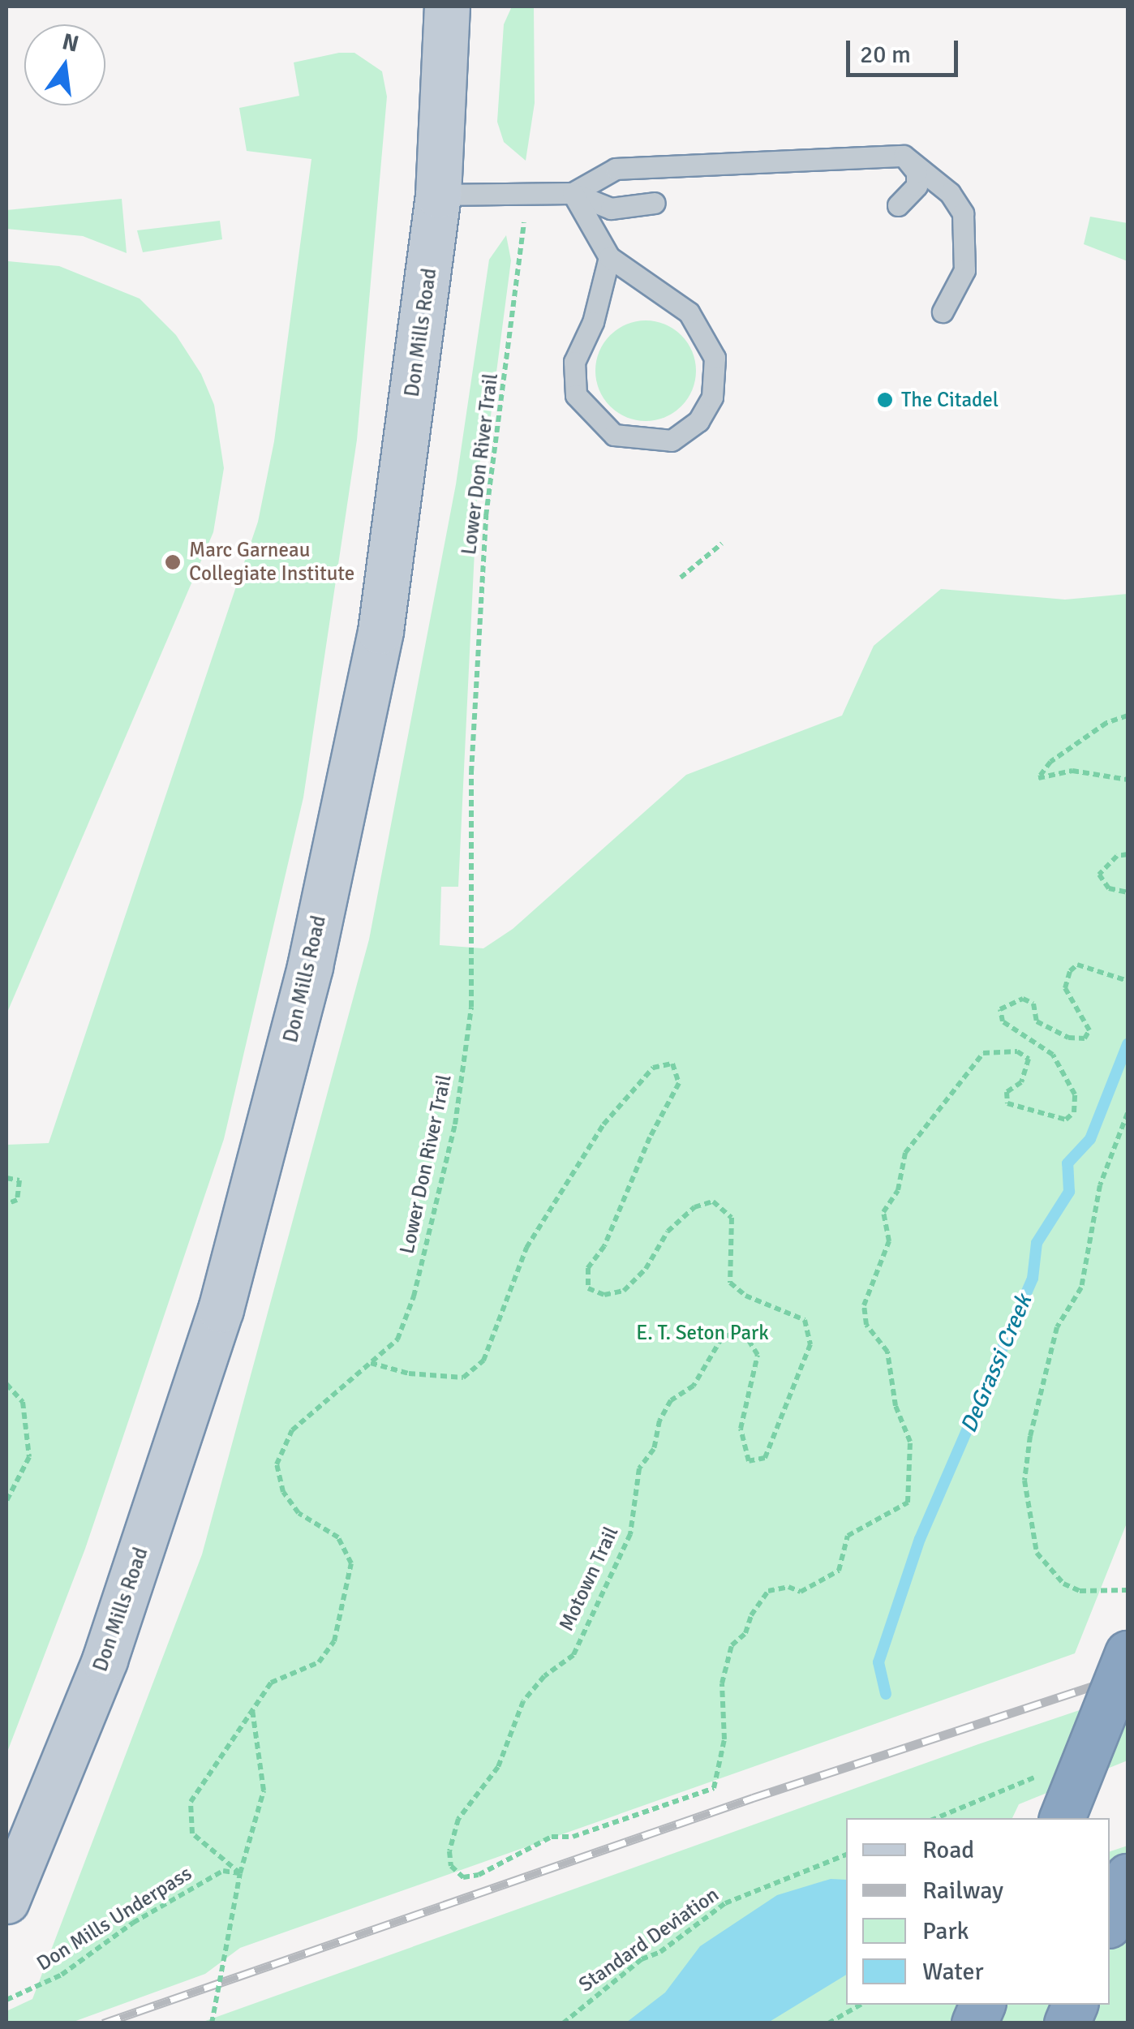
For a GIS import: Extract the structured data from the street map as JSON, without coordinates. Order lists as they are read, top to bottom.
{
  "streets": {
    "main road": ["Don Mills Road"],
    "path": [
      "Lower Don River Trail",
      "Motown Trail",
      "Don Mills Underpass",
      "Standard Deviation"
    ]
  },
  "crossings": [
    ["Lower Don River Trail", "Motown Trail"],
    ["Lower Don River Trail", "Don Mills Underpass"]
  ],
  "water": ["DeGrassi Creek"],
  "parks": ["E. T. Seton Park"],
  "places": ["The Citadel", "Marc Garneau Collegiate Institute"],
  "legend": [
    "Road",
    "Railway",
    "Park",
    "Water"
  ],
  "scale_bar": "20 m",
  "north": "top"
}
